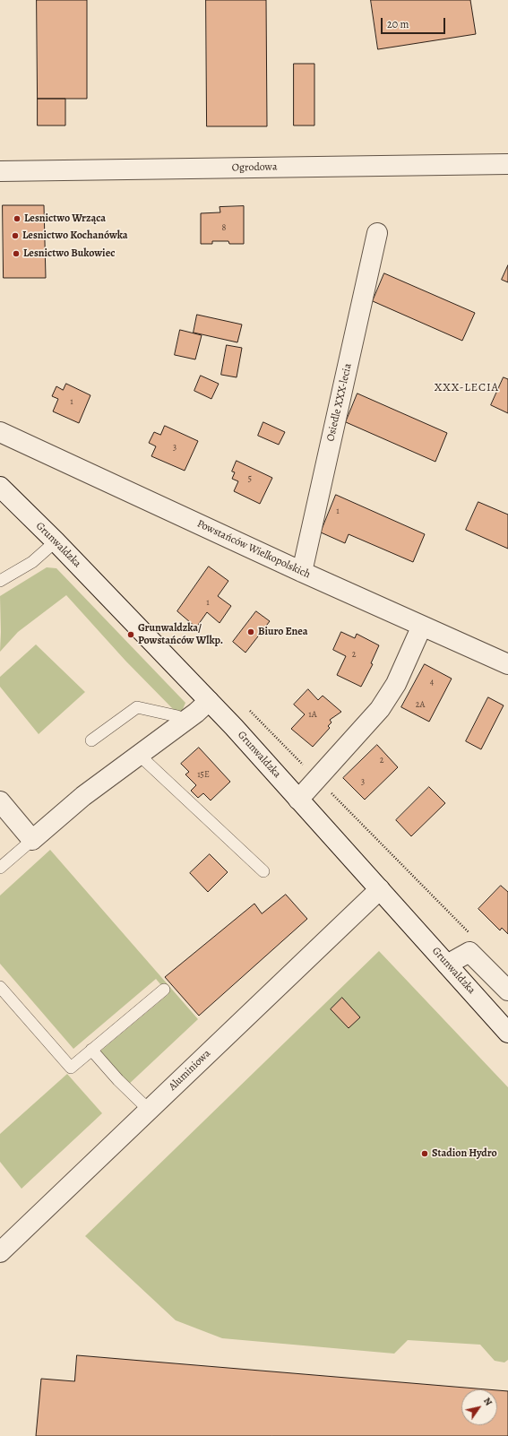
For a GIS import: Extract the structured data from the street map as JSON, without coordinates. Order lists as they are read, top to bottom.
{
  "streets": {
    "street": [
      "Ogrodowa",
      "Osiedle XXX-lecia",
      "Grunwaldzka",
      "Powstańców Wielkopolskich",
      "Aluminiowa"
    ]
  },
  "crossings": [
    ["Osiedle XXX-lecia", "Powstańców Wielkopolskich"],
    ["Grunwaldzka", "Aluminiowa"]
  ],
  "districts": ["XXX-LECIA"],
  "places": [
    "Lesnictwo Wrząca",
    "Lesnictwo Kochanówka",
    "Lesnictwo Bukowiec",
    "Biuro Enea",
    "Grunwaldzka/ Powstańców Wlkp.",
    "Stadion Hydro"
  ],
  "house_numbers": [
    "8",
    "1",
    "3",
    "5",
    "1",
    "1",
    "2",
    "4",
    "2A",
    "1A",
    "2",
    "15E",
    "3"
  ],
  "scale_bar": "20 m",
  "north": "top right"
}
